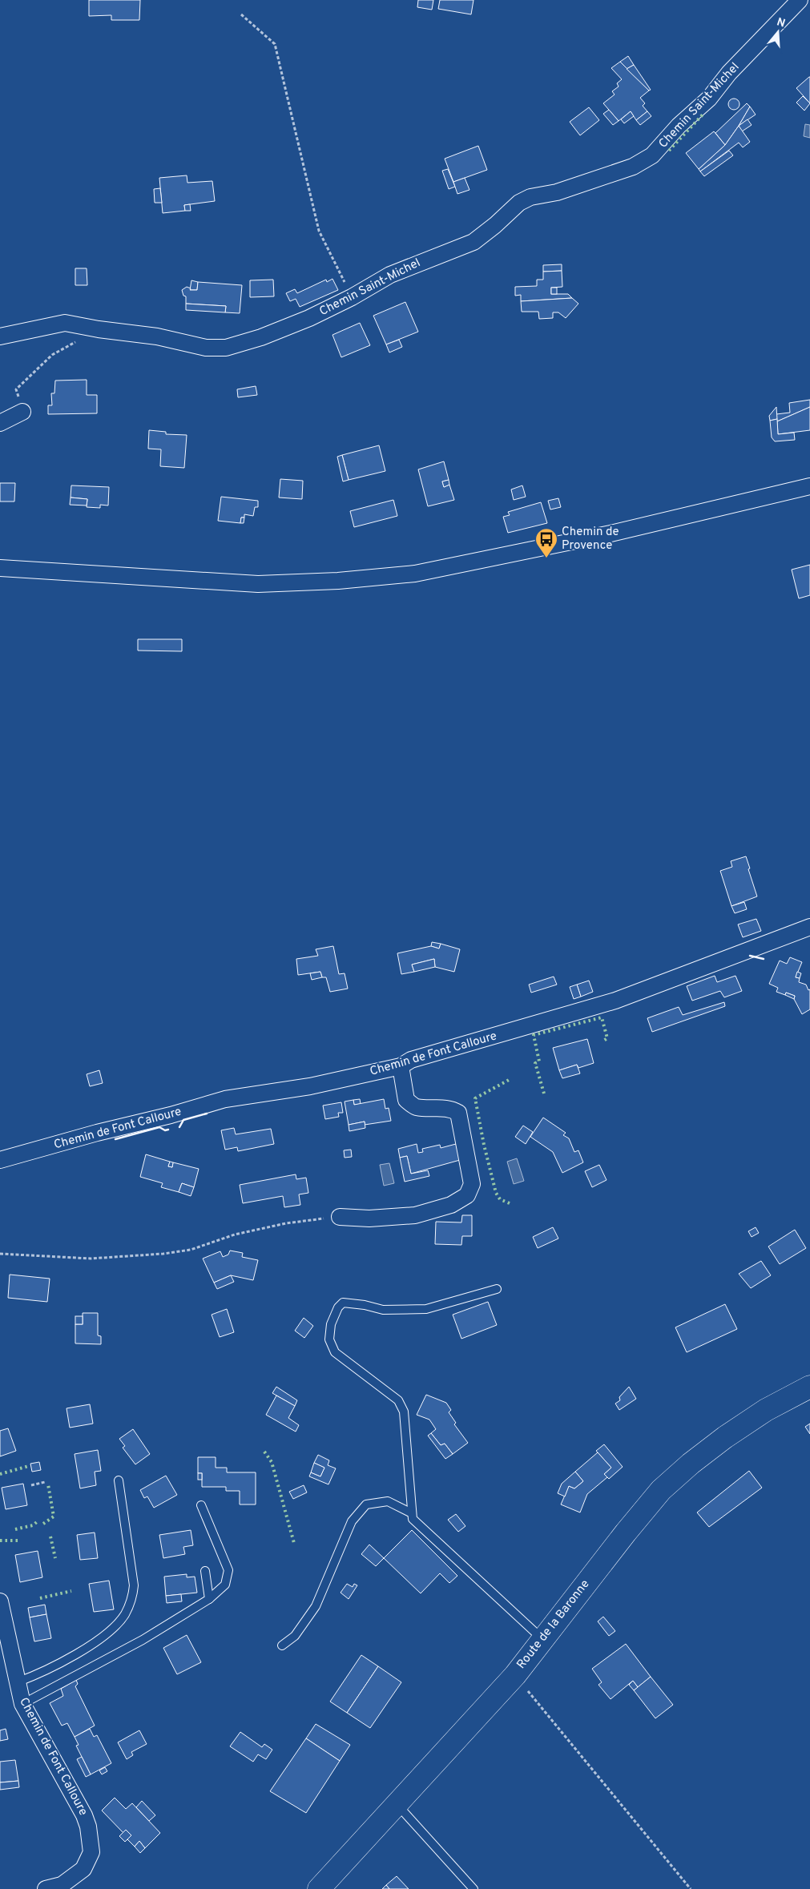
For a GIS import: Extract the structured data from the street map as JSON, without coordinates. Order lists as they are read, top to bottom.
{
  "streets": {
    "main road": ["Route de la Baronne"],
    "street": ["Chemin Saint-Michel", "Chemin de Font Calloure"]
  },
  "places": {
    "bus stop": ["Chemin de Provence"]
  },
  "north": "top"
}
